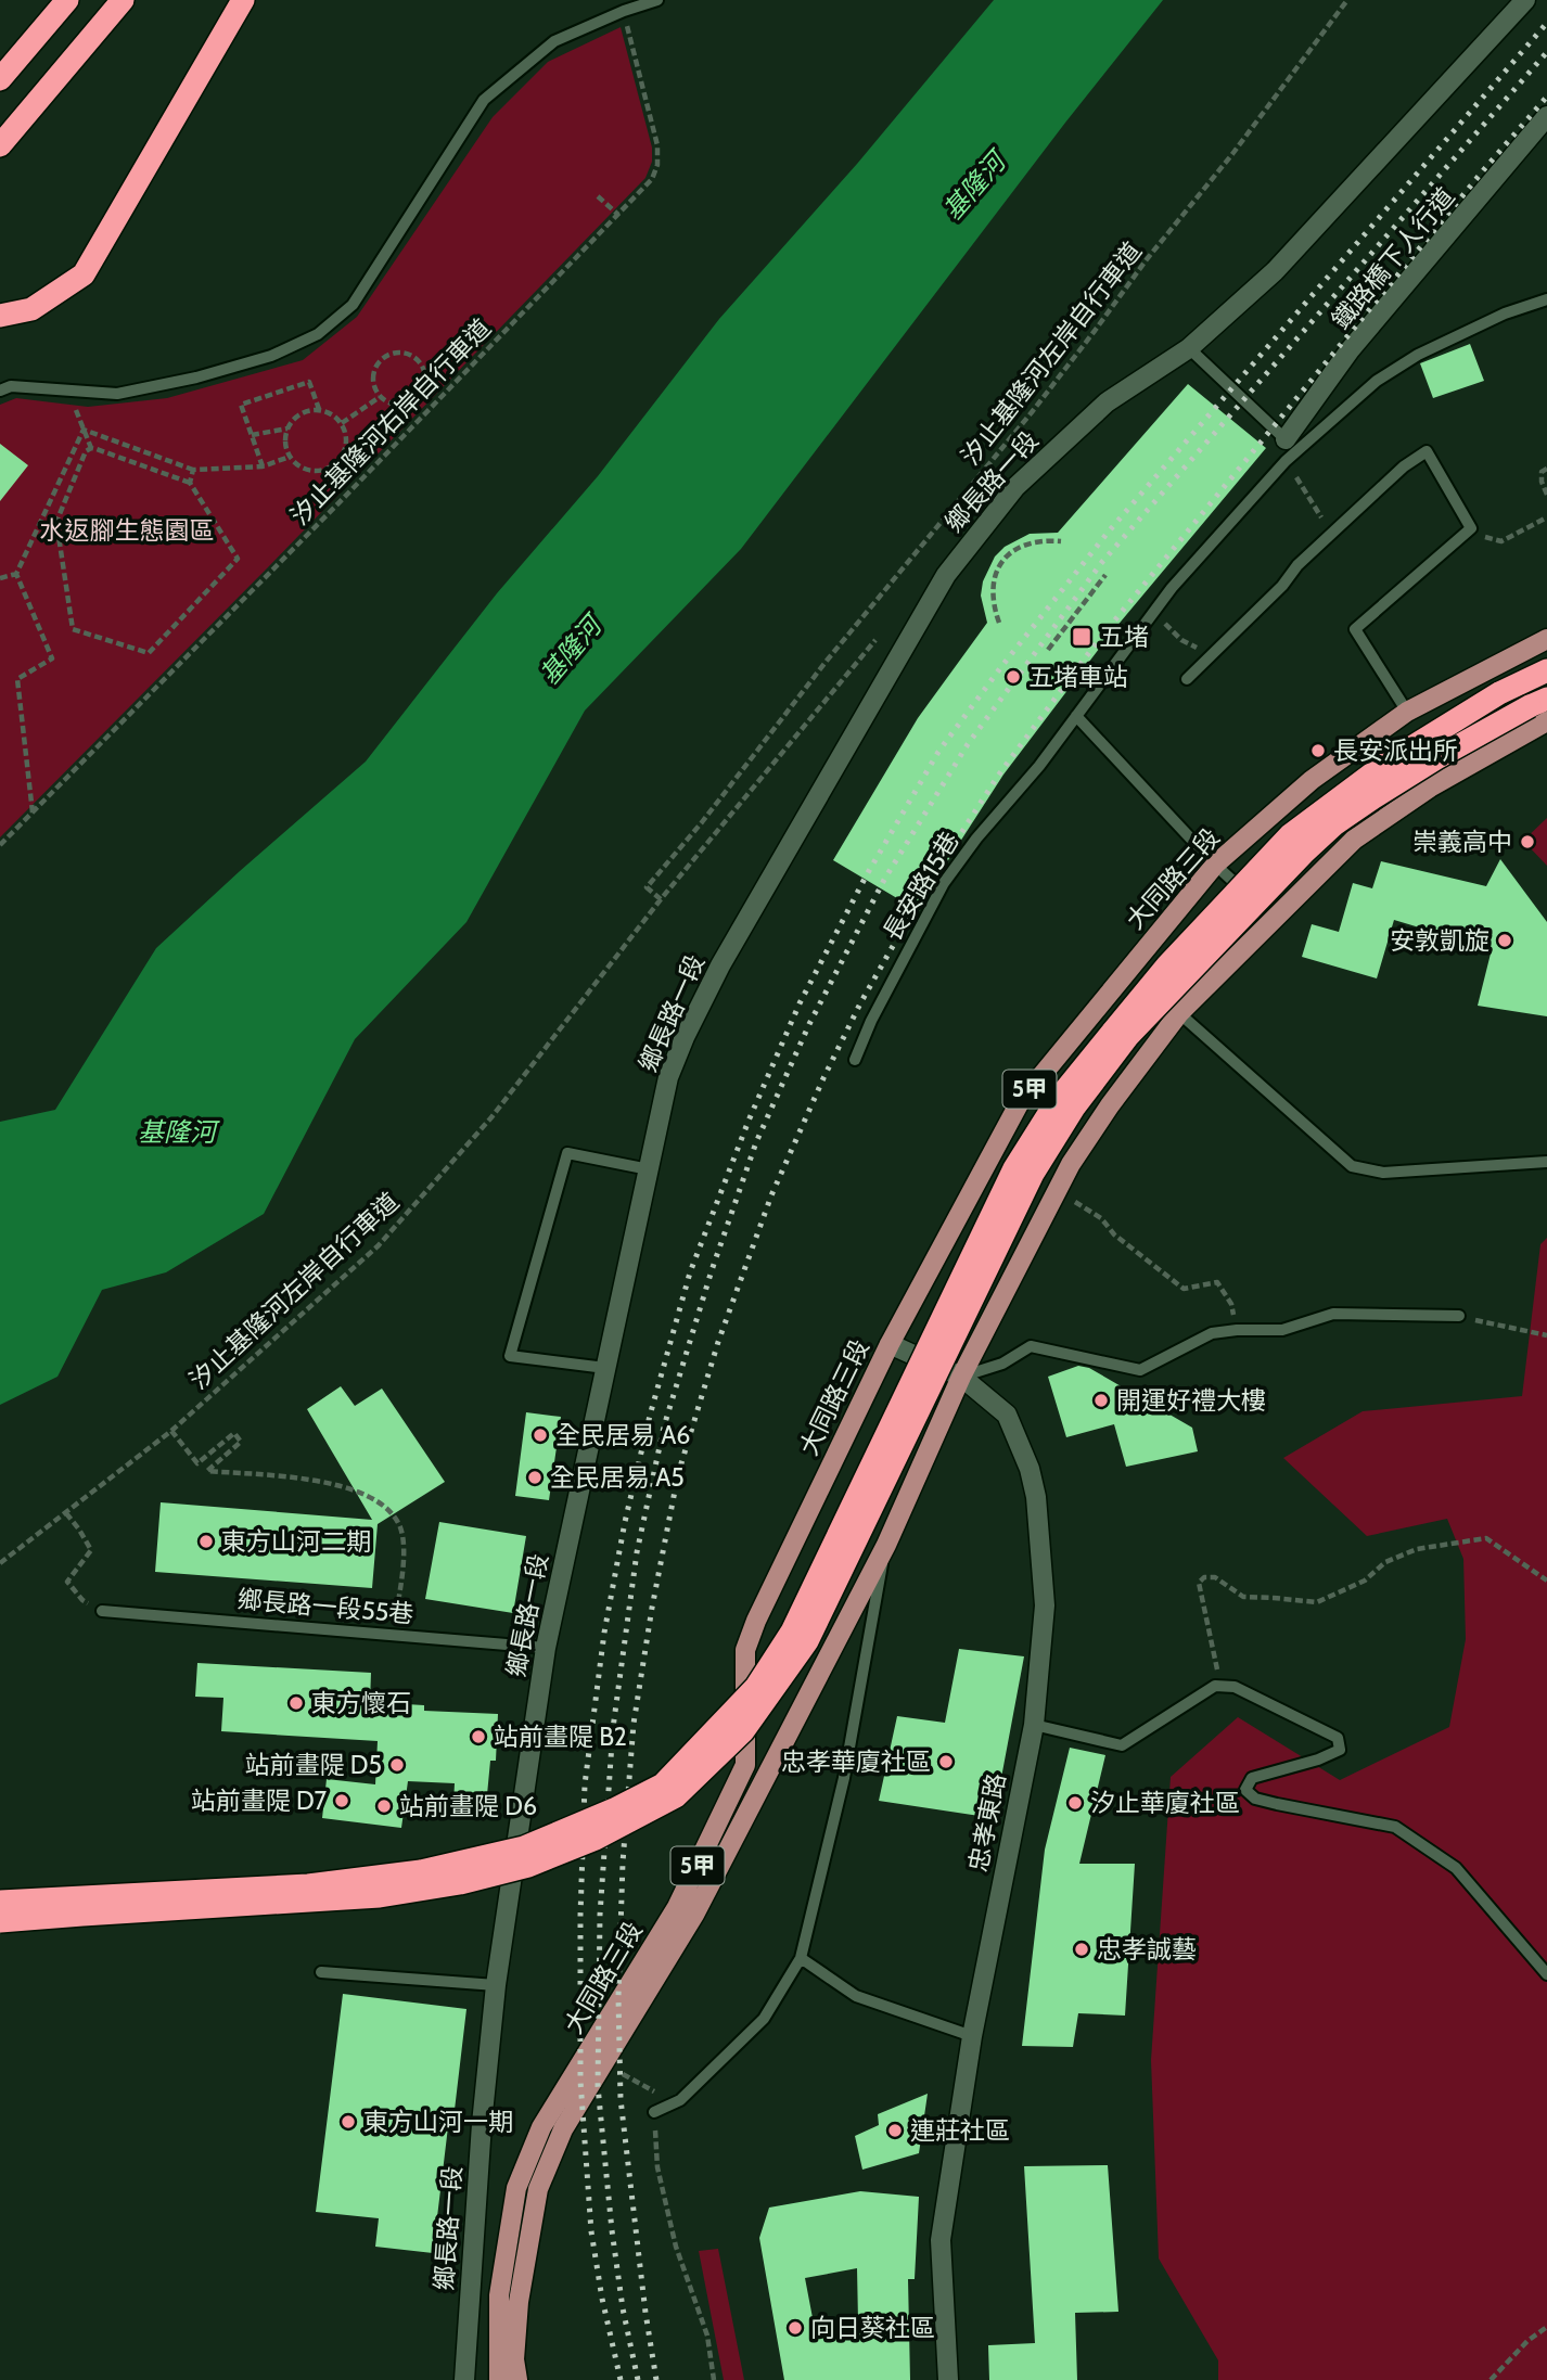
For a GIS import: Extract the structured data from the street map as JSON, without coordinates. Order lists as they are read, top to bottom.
{
  "streets": {
    "main road": ["大同路三段", "5甲"],
    "street": ["鐵路橋下人行道", "鄉長路一段", "忠孝東路"],
    "lane": ["長安路15巷", "鄉長路一段55巷"],
    "path": ["汐止基隆河左岸自行車道", "汐止基隆河右岸自行車道"]
  },
  "crossings": [
    ["鐵路橋下人行道", "長安路15巷"],
    ["鄉長路一段", "鄉長路一段55巷"],
    ["大同路三段", "忠孝東路"]
  ],
  "water": ["基隆河"],
  "parks": ["水返腳生態園區"],
  "places": {
    "transit": ["五堵"],
    "other": [
      "五堵車站",
      "長安派出所",
      "崇義高中",
      "安敦凱旋",
      "開運好禮大樓",
      "全民居易 A6",
      "全民居易 A5",
      "東方山河二期",
      "東方懷石",
      "站前畫隄 B2",
      "忠孝華廈社區",
      "站前畫隄 D5",
      "站前畫隄 D7",
      "汐止華廈社區",
      "站前畫隄 D6",
      "忠孝誠藝",
      "東方山河一期",
      "連莊社區",
      "向日葵社區"
    ]
  }
}
